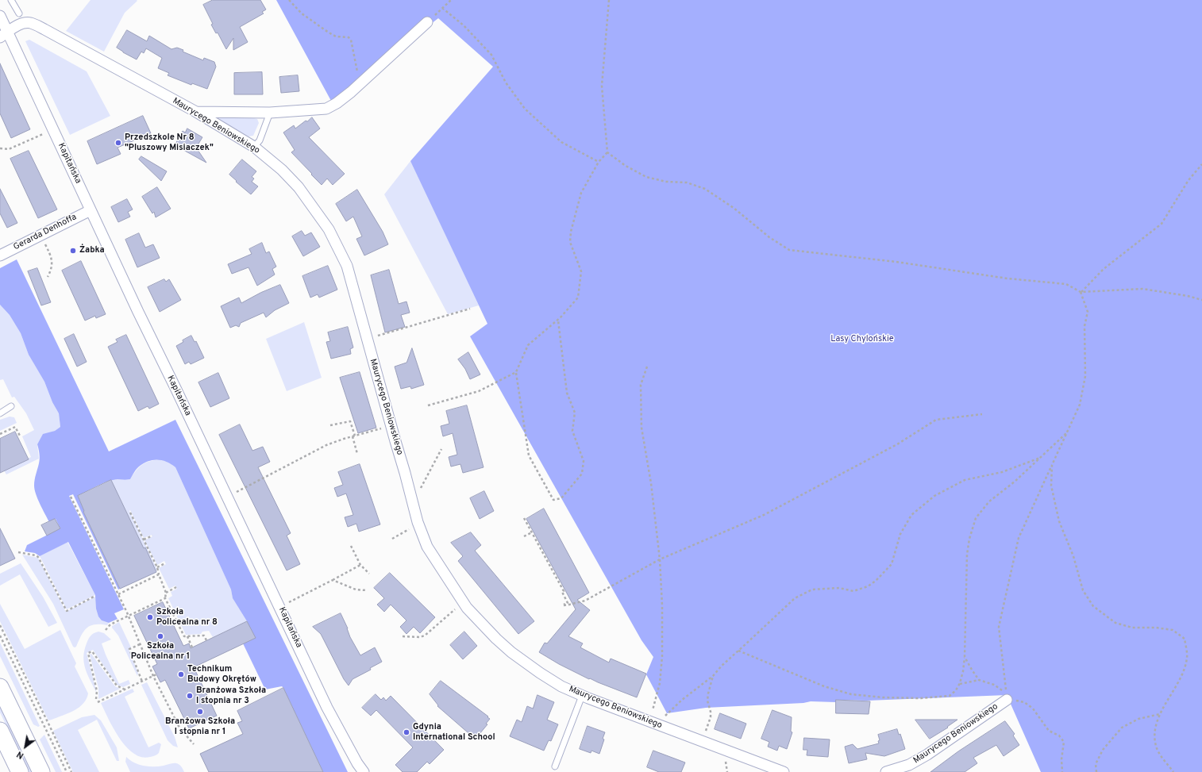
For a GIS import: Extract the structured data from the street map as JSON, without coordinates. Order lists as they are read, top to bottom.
{
  "streets": {
    "street": ["Maurycego Beniowskiego", "Kapitańska", "Gerarda Denhoffa"]
  },
  "crossings": [
    ["Maurycego Beniowskiego", "Kapitańska"],
    ["Kapitańska", "Gerarda Denhoffa"]
  ],
  "parks": ["Lasy Chylońskie"],
  "places": [
    "Przedszkole Nr 8 \"Pluszowy Misiaczek\"",
    "Żabka",
    "Szkoła Policealna nr 8",
    "Szkoła Policealna nr 1",
    "Technikum Budowy Okrętów",
    "Branżowa Szkoła I stopnia nr 3",
    "Branżowa Szkoła I stopnia nr 1",
    "Gdynia International School"
  ],
  "north": "bottom left"
}
